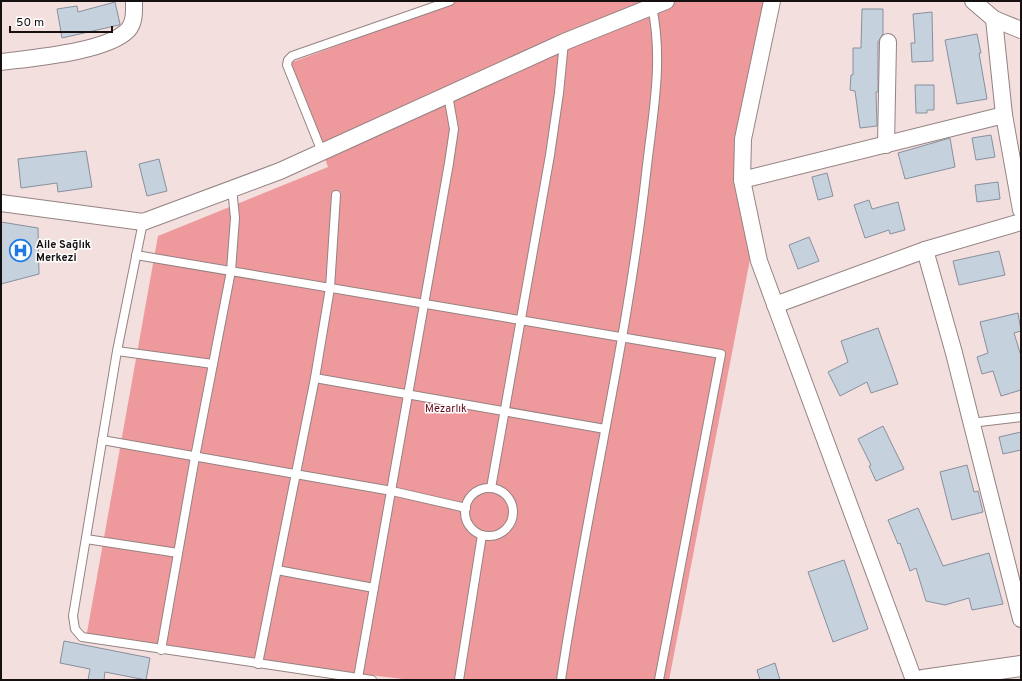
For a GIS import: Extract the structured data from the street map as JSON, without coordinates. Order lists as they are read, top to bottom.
{
  "parks": ["Mezarlık"],
  "places": {
    "hospital": ["Aile Sağlık Merkezi"]
  },
  "scale_bar": "50 m"
}
